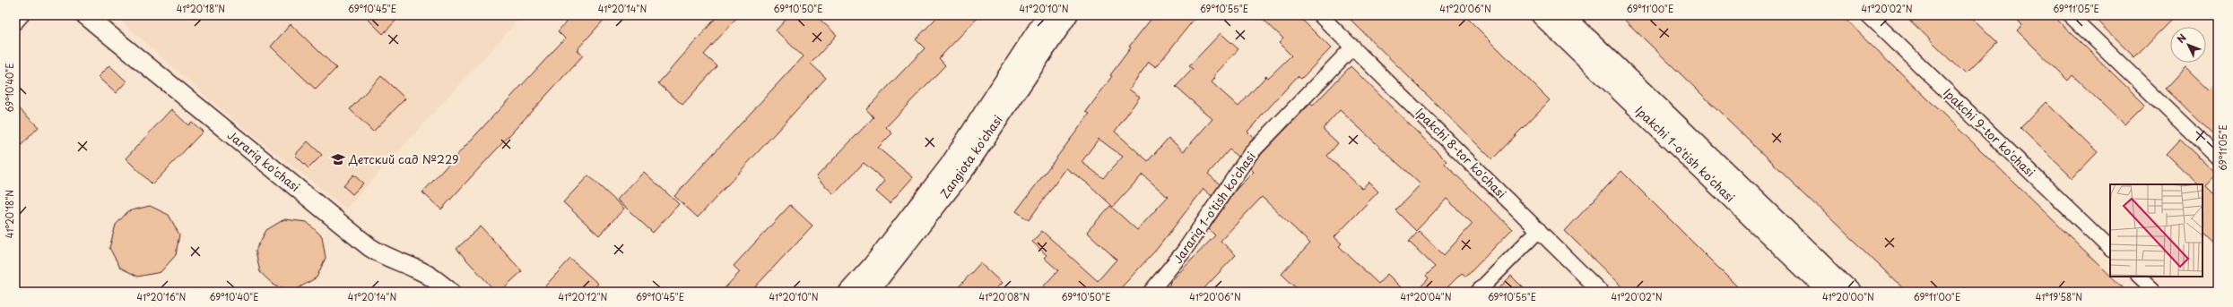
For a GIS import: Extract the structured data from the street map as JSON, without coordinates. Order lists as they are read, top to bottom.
{
  "streets": {
    "main road": ["Ipakchi 1-o'tish ko'chasi", "Zangiota ko'chasi"],
    "street": [
      "Ipakchi 9-tor ko'chasi",
      "Ipakchi 8-tor ko'chasi",
      "Jarariq ko'chasi",
      "Jarariq 1-o'tish ko'chasi"
    ]
  },
  "crossings": [
    ["Ipakchi 8-tor ko'chasi", "Jarariq 1-o'tish ko'chasi"]
  ],
  "places": {
    "school or university": ["Детский сад №229"]
  },
  "north": "top left",
  "coordinates": [
    "41°20'18\"N",
    "69°10'45\"E",
    "41°20'14\"N",
    "69°10'50\"E",
    "41°20'10\"N",
    "69°10'55\"E",
    "41°20'06\"N",
    "69°11'00\"E",
    "41°20'02\"N",
    "69°11'05\"E",
    "69°10'40\"E",
    "41°20'16\"N",
    "41°20'12\"N",
    "41°20'08\"N",
    "41°20'04\"N",
    "41°20'00\"N",
    "41°19'58\"N"
  ]
}
